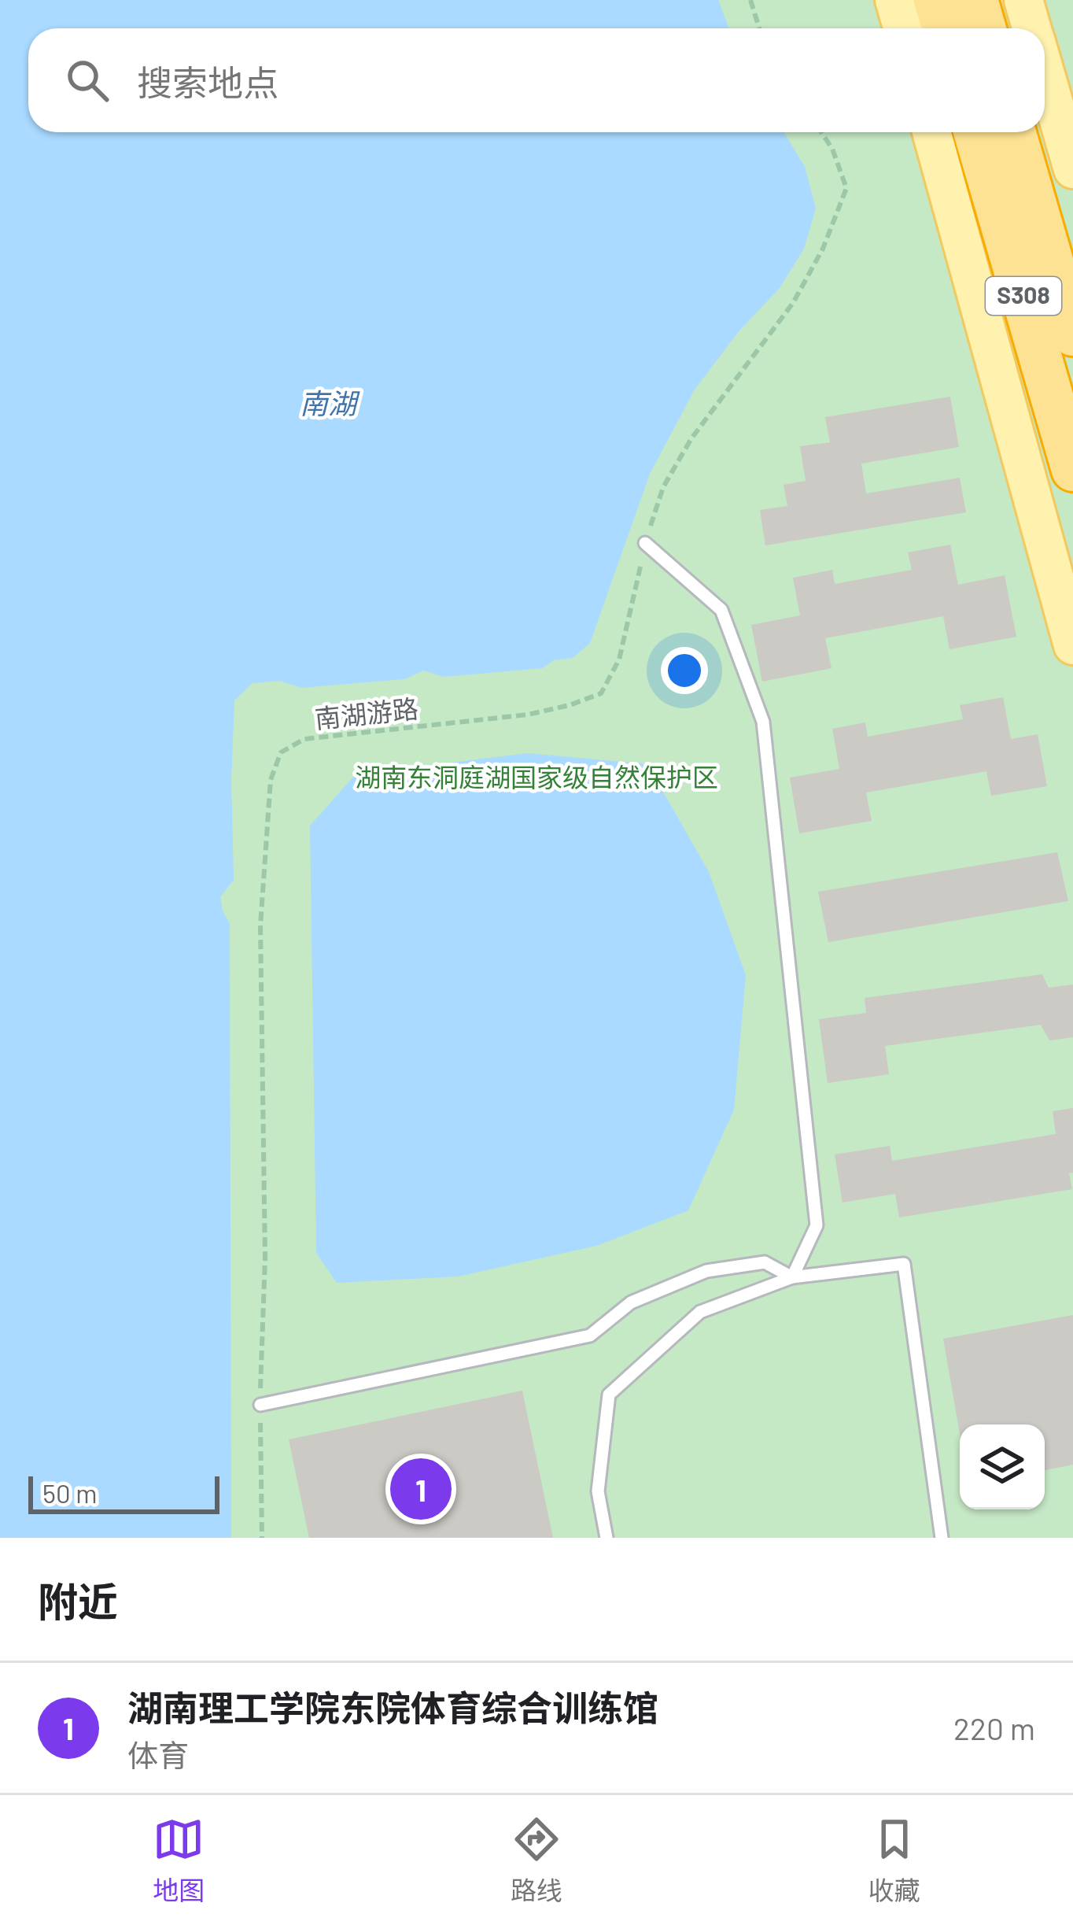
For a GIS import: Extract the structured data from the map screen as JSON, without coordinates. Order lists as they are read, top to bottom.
{
  "streets": {
    "highway": ["S308"],
    "path": ["南湖游路"]
  },
  "water": ["南湖"],
  "parks": ["湖南东洞庭湖国家级自然保护区"],
  "scale_bar": "50 m",
  "page": {
    "search": "搜索地点",
    "pins": "1",
    "scale": "50 m",
    "heading": "附近",
    "list": [
      {
        "mark": "1",
        "name": "湖南理工学院东院体育综合训练馆",
        "note": "体育",
        "value": "220 m"
      }
    ],
    "nav": ["地图", "路线", "收藏"]
  }
}
